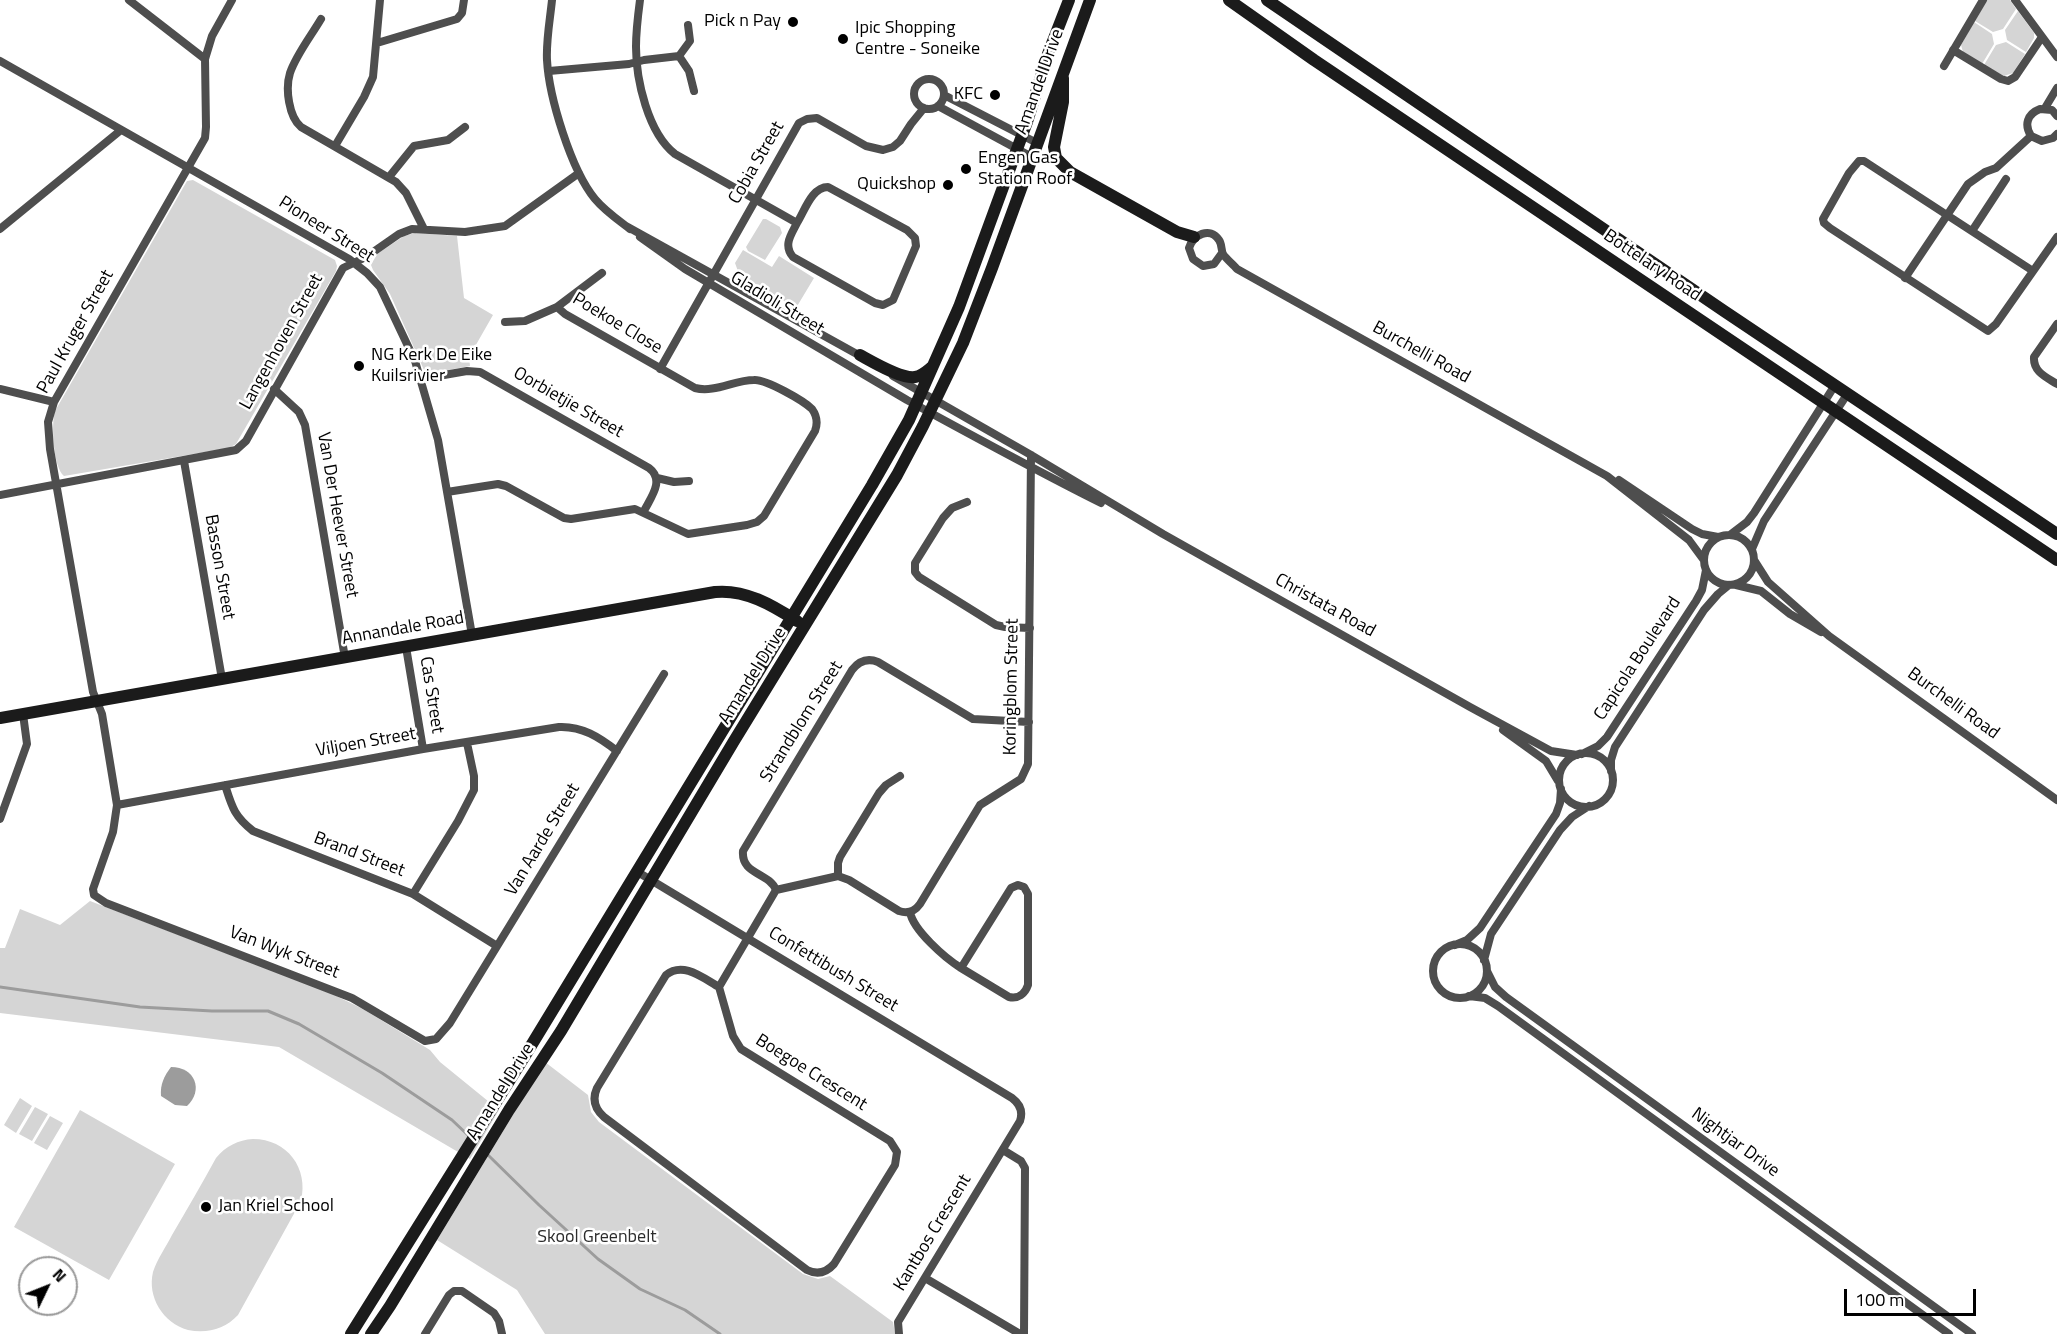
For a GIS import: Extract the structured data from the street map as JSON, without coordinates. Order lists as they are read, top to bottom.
{
  "streets": {
    "street": [
      "Amandel Drive",
      "Cobia Street",
      "Pioneer Street",
      "Bottelary Road",
      "Gladioli Street",
      "Poekoe Close",
      "Paul Kruger Street",
      "Langenhoven Street",
      "Burchelli Road",
      "Oorbietjie Street",
      "Van Der Heever Street",
      "Basson Street",
      "Christata Road",
      "Annandale Road",
      "Capicola Boulevard",
      "Koringblom Street",
      "Cas Street",
      "Strandblom Street",
      "Viljoen Street",
      "Van Aarde Street",
      "Brand Street",
      "Van Wyk Street",
      "Confettibush Street",
      "Boegoe Crescent",
      "Nightjar Drive",
      "Kantbos Crescent"
    ]
  },
  "crossings": [
    ["Amandel Drive", "Gladioli Street"],
    ["Amandel Drive", "Annandale Road"],
    ["Amandel Drive", "Confettibush Street"],
    ["Cobia Street", "Gladioli Street"],
    ["Cobia Street", "Poekoe Close"],
    ["Pioneer Street", "Paul Kruger Street"],
    ["Pioneer Street", "Langenhoven Street"],
    ["Pioneer Street", "Oorbietjie Street"],
    ["Pioneer Street", "Annandale Road"],
    ["Gladioli Street", "Langenhoven Street"],
    ["Paul Kruger Street", "Langenhoven Street"],
    ["Paul Kruger Street", "Annandale Road"],
    ["Paul Kruger Street", "Viljoen Street"],
    ["Paul Kruger Street", "Van Wyk Street"],
    ["Langenhoven Street", "Van Der Heever Street"],
    ["Langenhoven Street", "Basson Street"],
    ["Burchelli Road", "Capicola Boulevard"],
    ["Van Der Heever Street", "Annandale Road"],
    ["Basson Street", "Annandale Road"],
    ["Christata Road", "Capicola Boulevard"],
    ["Christata Road", "Koringblom Street"],
    ["Annandale Road", "Cas Street"],
    ["Koringblom Street", "Strandblom Street"],
    ["Cas Street", "Viljoen Street"],
    ["Viljoen Street", "Van Aarde Street"],
    ["Viljoen Street", "Brand Street"],
    ["Viljoen Street", "Van Wyk Street"],
    ["Van Aarde Street", "Brand Street"],
    ["Van Aarde Street", "Van Wyk Street"],
    ["Confettibush Street", "Kantbos Crescent"]
  ],
  "parks": ["Skool Greenbelt"],
  "places": [
    "Pick n Pay",
    "Ipic Shopping Centre - Soneike",
    "KFC",
    "Engen Gas Station Roof",
    "Quickshop",
    "NG Kerk De Eike Kuilsrivier",
    "Jan Kriel School"
  ],
  "scale_bar": "100 m",
  "north": "top right"
}
